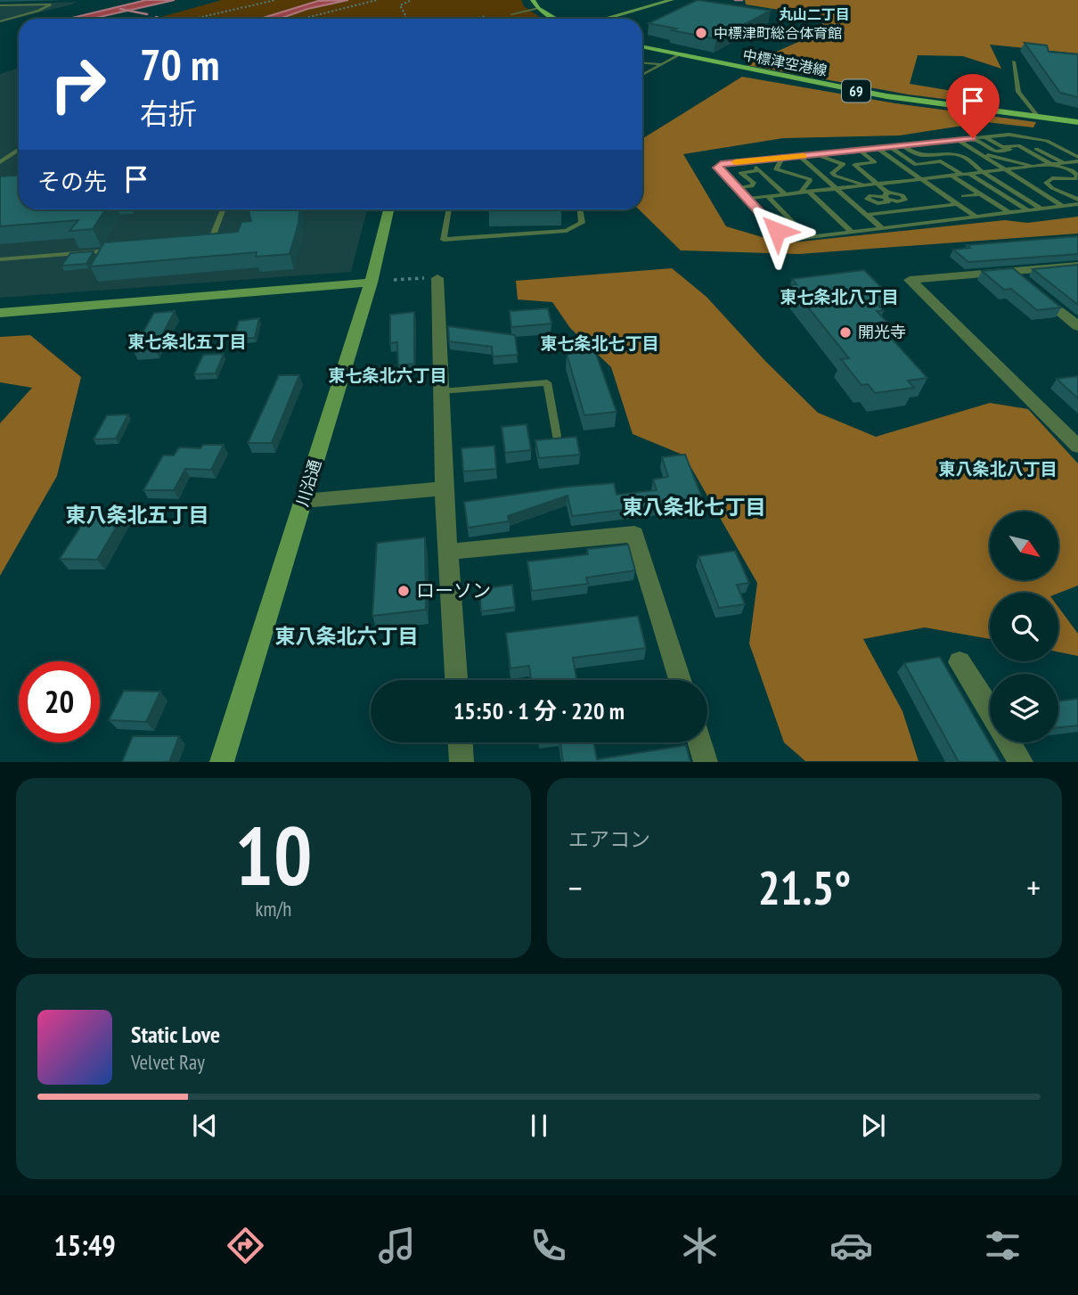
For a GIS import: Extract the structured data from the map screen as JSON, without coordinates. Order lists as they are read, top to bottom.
{
  "streets": {
    "main road": ["中標津空港線", "69"],
    "street": ["川沿通"]
  },
  "districts": [
    "丸山二丁目",
    "東七条北八丁目",
    "東七条北五丁目",
    "東七条北七丁目",
    "東七条北六丁目",
    "東八条北八丁目",
    "東八条北七丁目",
    "東八条北五丁目",
    "東八条北六丁目"
  ],
  "places": ["中標津町総合体育館", "開光寺", "ローソン"],
  "north": "bottom right",
  "page": {
    "turn": ["70 m", "右折"],
    "then": "その先",
    "limit": "20",
    "trip": "15:50 · 1 分 · 220 m",
    "tile": [
      ["10", "km/h"],
      "エアコン"
    ],
    "heat": ["−", "21.5°", "+"],
    "song": ["Static Love", "Velvet Ray"],
    "tabs": "15:49"
  }
}
